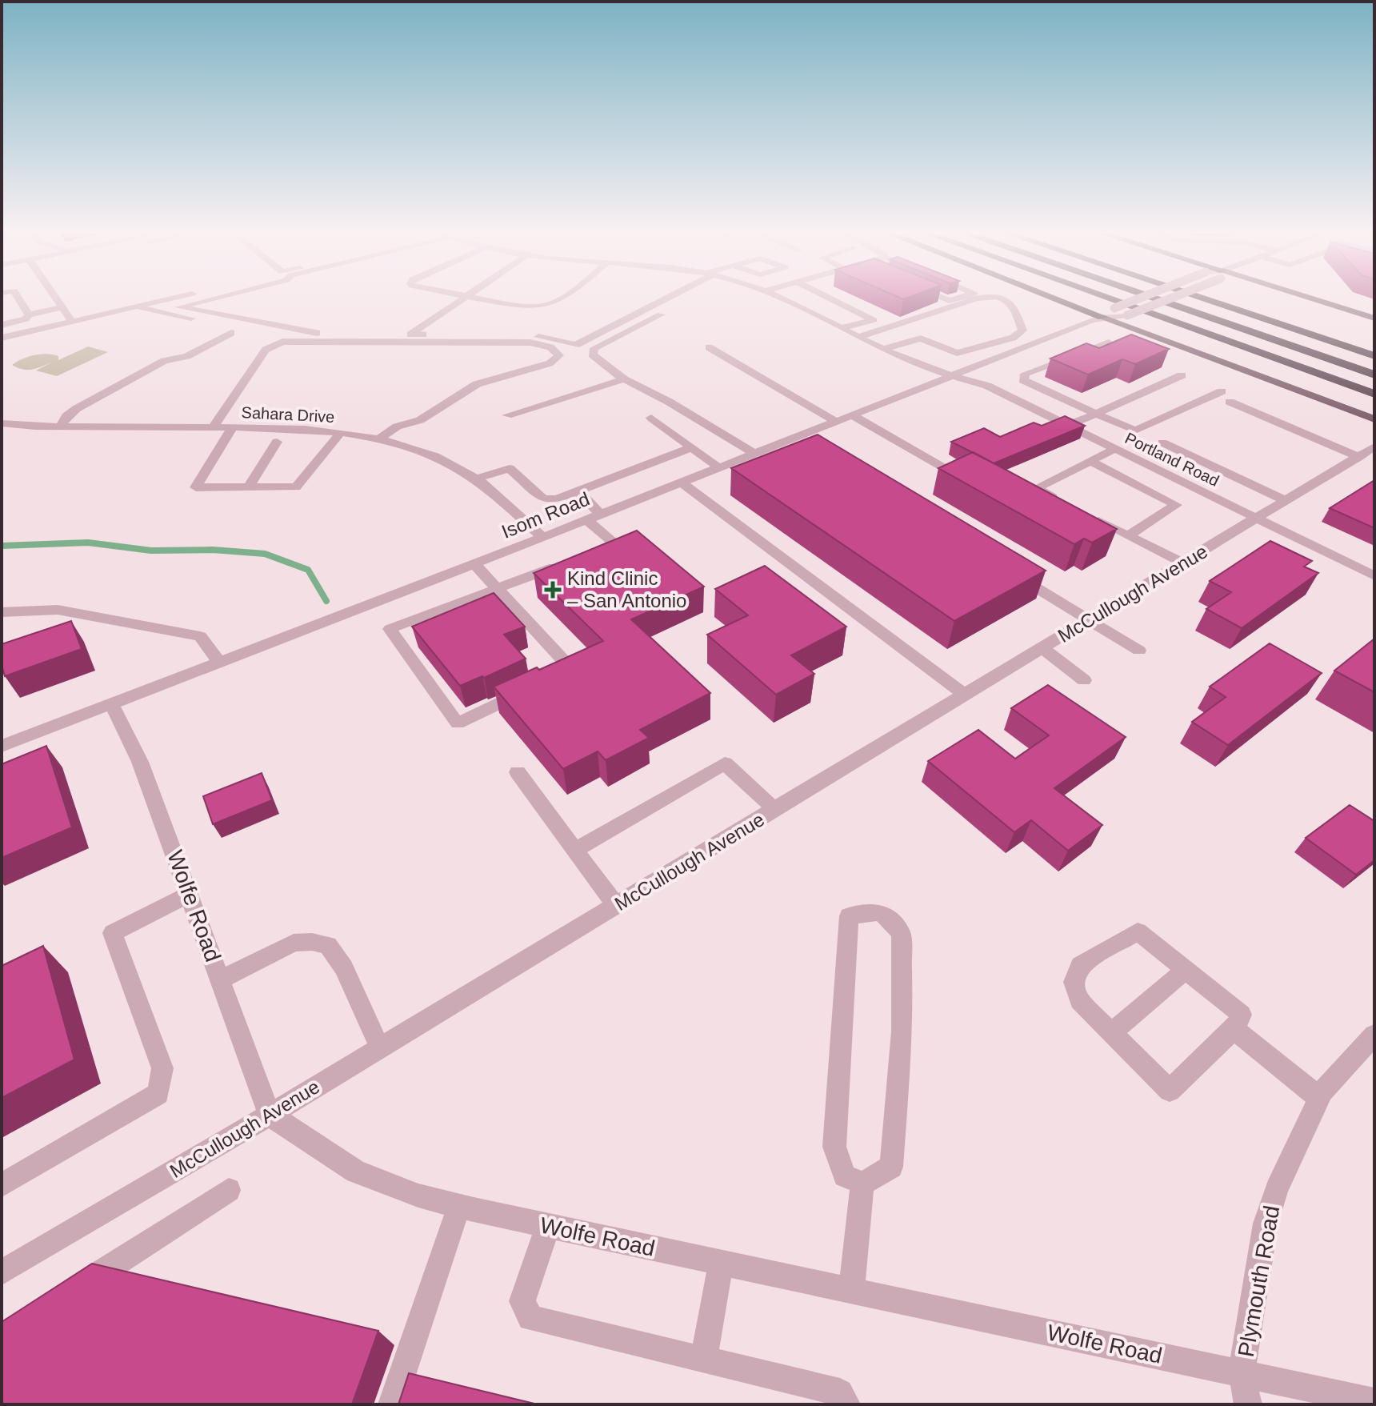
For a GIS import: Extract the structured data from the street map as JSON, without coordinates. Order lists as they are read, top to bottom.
{
  "streets": {
    "street": [
      "Sahara Drive",
      "Portland Road",
      "Isom Road",
      "McCullough Avenue",
      "Wolfe Road",
      "Plymouth Road"
    ]
  },
  "crossings": [
    ["Sahara Drive", "Isom Road"],
    ["Portland Road", "Isom Road"],
    ["Portland Road", "McCullough Avenue"],
    ["Isom Road", "Wolfe Road"],
    ["McCullough Avenue", "Wolfe Road"],
    ["Wolfe Road", "Plymouth Road"]
  ],
  "places": {
    "health": ["Kind Clinic – San Antonio"]
  }
}
